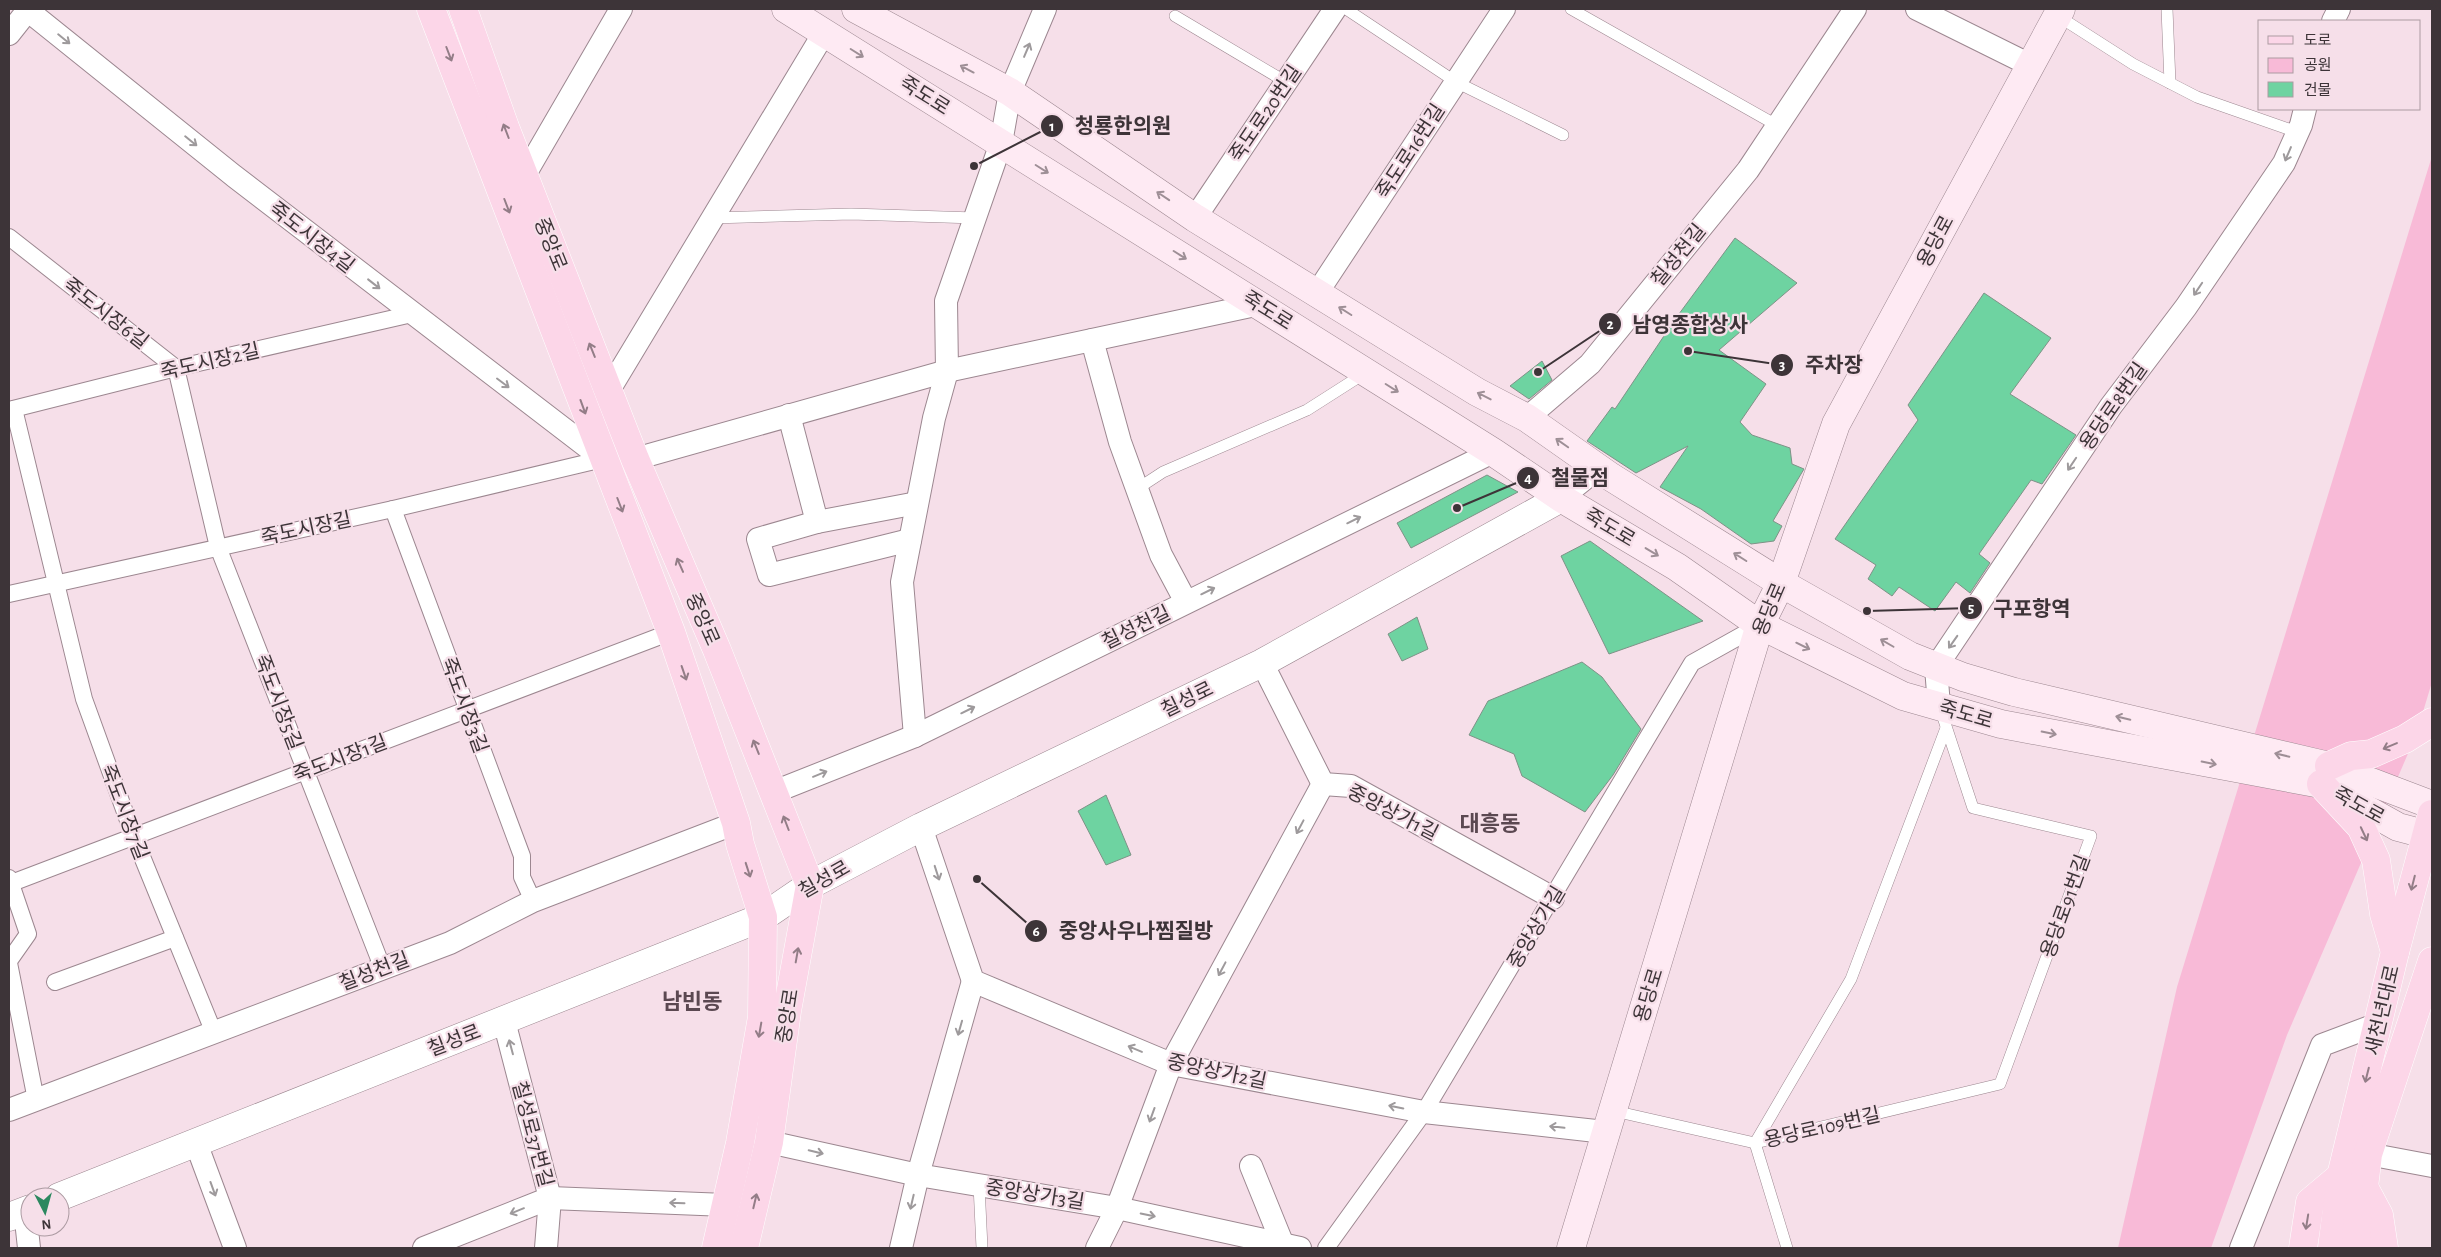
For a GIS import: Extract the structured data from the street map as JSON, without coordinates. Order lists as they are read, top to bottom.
{
  "streets": {
    "main road": [
      "죽도로",
      "용당로",
      "중앙로",
      "새천년대로"
    ],
    "street": [
      "죽도로20번길",
      "죽도로16번길",
      "죽도시장4길",
      "칠성천길",
      "죽도시장6길",
      "죽도시장2길",
      "용당로8번길",
      "죽도시장길",
      "칠성로",
      "죽도시장5길",
      "죽도시장3길",
      "죽도시장1길",
      "죽도시장7길",
      "중앙상가1길",
      "중앙상가길",
      "중앙상가2길",
      "칠성로37번길",
      "중앙상가3길"
    ],
    "lane": ["용당로91번길", "용당로109번길"]
  },
  "crossings": [
    ["죽도로", "죽도로20번길"],
    ["죽도로", "죽도로16번길"],
    ["죽도로", "용당로"],
    ["죽도로", "칠성천길"],
    ["죽도로", "용당로8번길"],
    ["죽도로", "칠성로"],
    ["죽도로", "용당로91번길"],
    ["죽도로", "중앙상가길"],
    ["죽도로", "새천년대로"],
    ["죽도시장4길", "중앙로"],
    ["죽도시장4길", "죽도시장2길"],
    ["죽도시장4길", "죽도시장길"],
    ["용당로", "중앙상가길"],
    ["용당로", "중앙상가2길"],
    ["용당로", "용당로109번길"],
    ["중앙로", "칠성천길"],
    ["중앙로", "죽도시장길"],
    ["중앙로", "칠성로"],
    ["중앙로", "죽도시장1길"],
    ["중앙로", "중앙상가3길"],
    ["칠성천길", "죽도시장5길"],
    ["칠성천길", "죽도시장3길"],
    ["칠성천길", "죽도시장7길"],
    ["죽도시장6길", "죽도시장2길"],
    ["죽도시장2길", "죽도시장7길"],
    ["죽도시장길", "죽도시장5길"],
    ["죽도시장길", "죽도시장3길"],
    ["죽도시장길", "죽도시장7길"],
    ["칠성로", "중앙상가1길"],
    ["칠성로", "칠성로37번길"],
    ["죽도시장5길", "죽도시장1길"],
    ["죽도시장3길", "죽도시장1길"],
    ["죽도시장1길", "죽도시장7길"],
    ["중앙상가1길", "중앙상가길"],
    ["용당로91번길", "용당로109번길"],
    ["중앙상가길", "중앙상가2길"],
    ["중앙상가2길", "용당로109번길"]
  ],
  "one_way": [
    "죽도시장4길",
    "칠성천길",
    "용당로8번길",
    "중앙상가2길",
    "칠성로37번길",
    "중앙상가3길"
  ],
  "districts": ["대흥동", "남빈동"],
  "places": [
    "청룡한의원",
    "주차장",
    "남영종합상사",
    "철물점",
    "구포항역",
    "중앙사우나찜질방"
  ],
  "legend": ["도로", "공원", "건물"],
  "north": "bottom"
}
